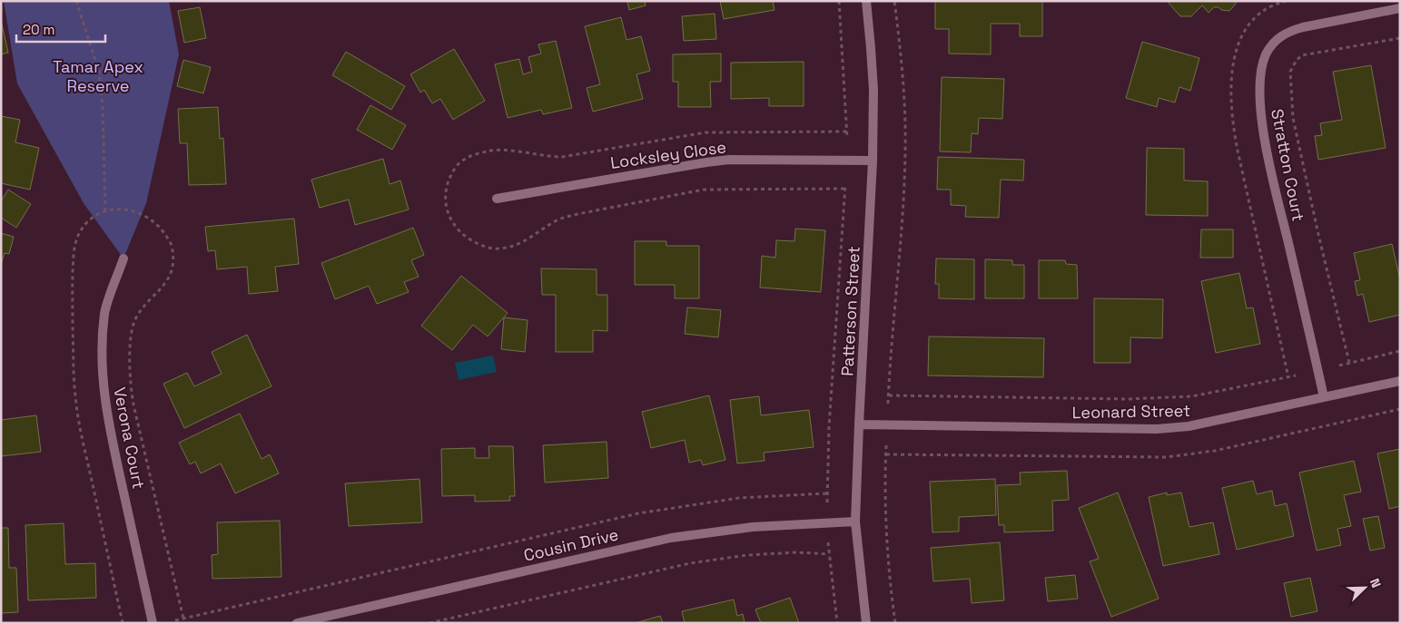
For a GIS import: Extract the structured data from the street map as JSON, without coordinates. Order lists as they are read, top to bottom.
{
  "streets": {
    "street": [
      "Locksley Close",
      "Stratton Court",
      "Patterson Street",
      "Leonard Street",
      "Verona Court",
      "Cousin Drive"
    ]
  },
  "crossings": [
    ["Locksley Close", "Patterson Street"],
    ["Stratton Court", "Leonard Street"],
    ["Patterson Street", "Leonard Street"],
    ["Patterson Street", "Cousin Drive"]
  ],
  "parks": ["Tamar Apex Reserve"],
  "scale_bar": "20 m",
  "north": "top right"
}
